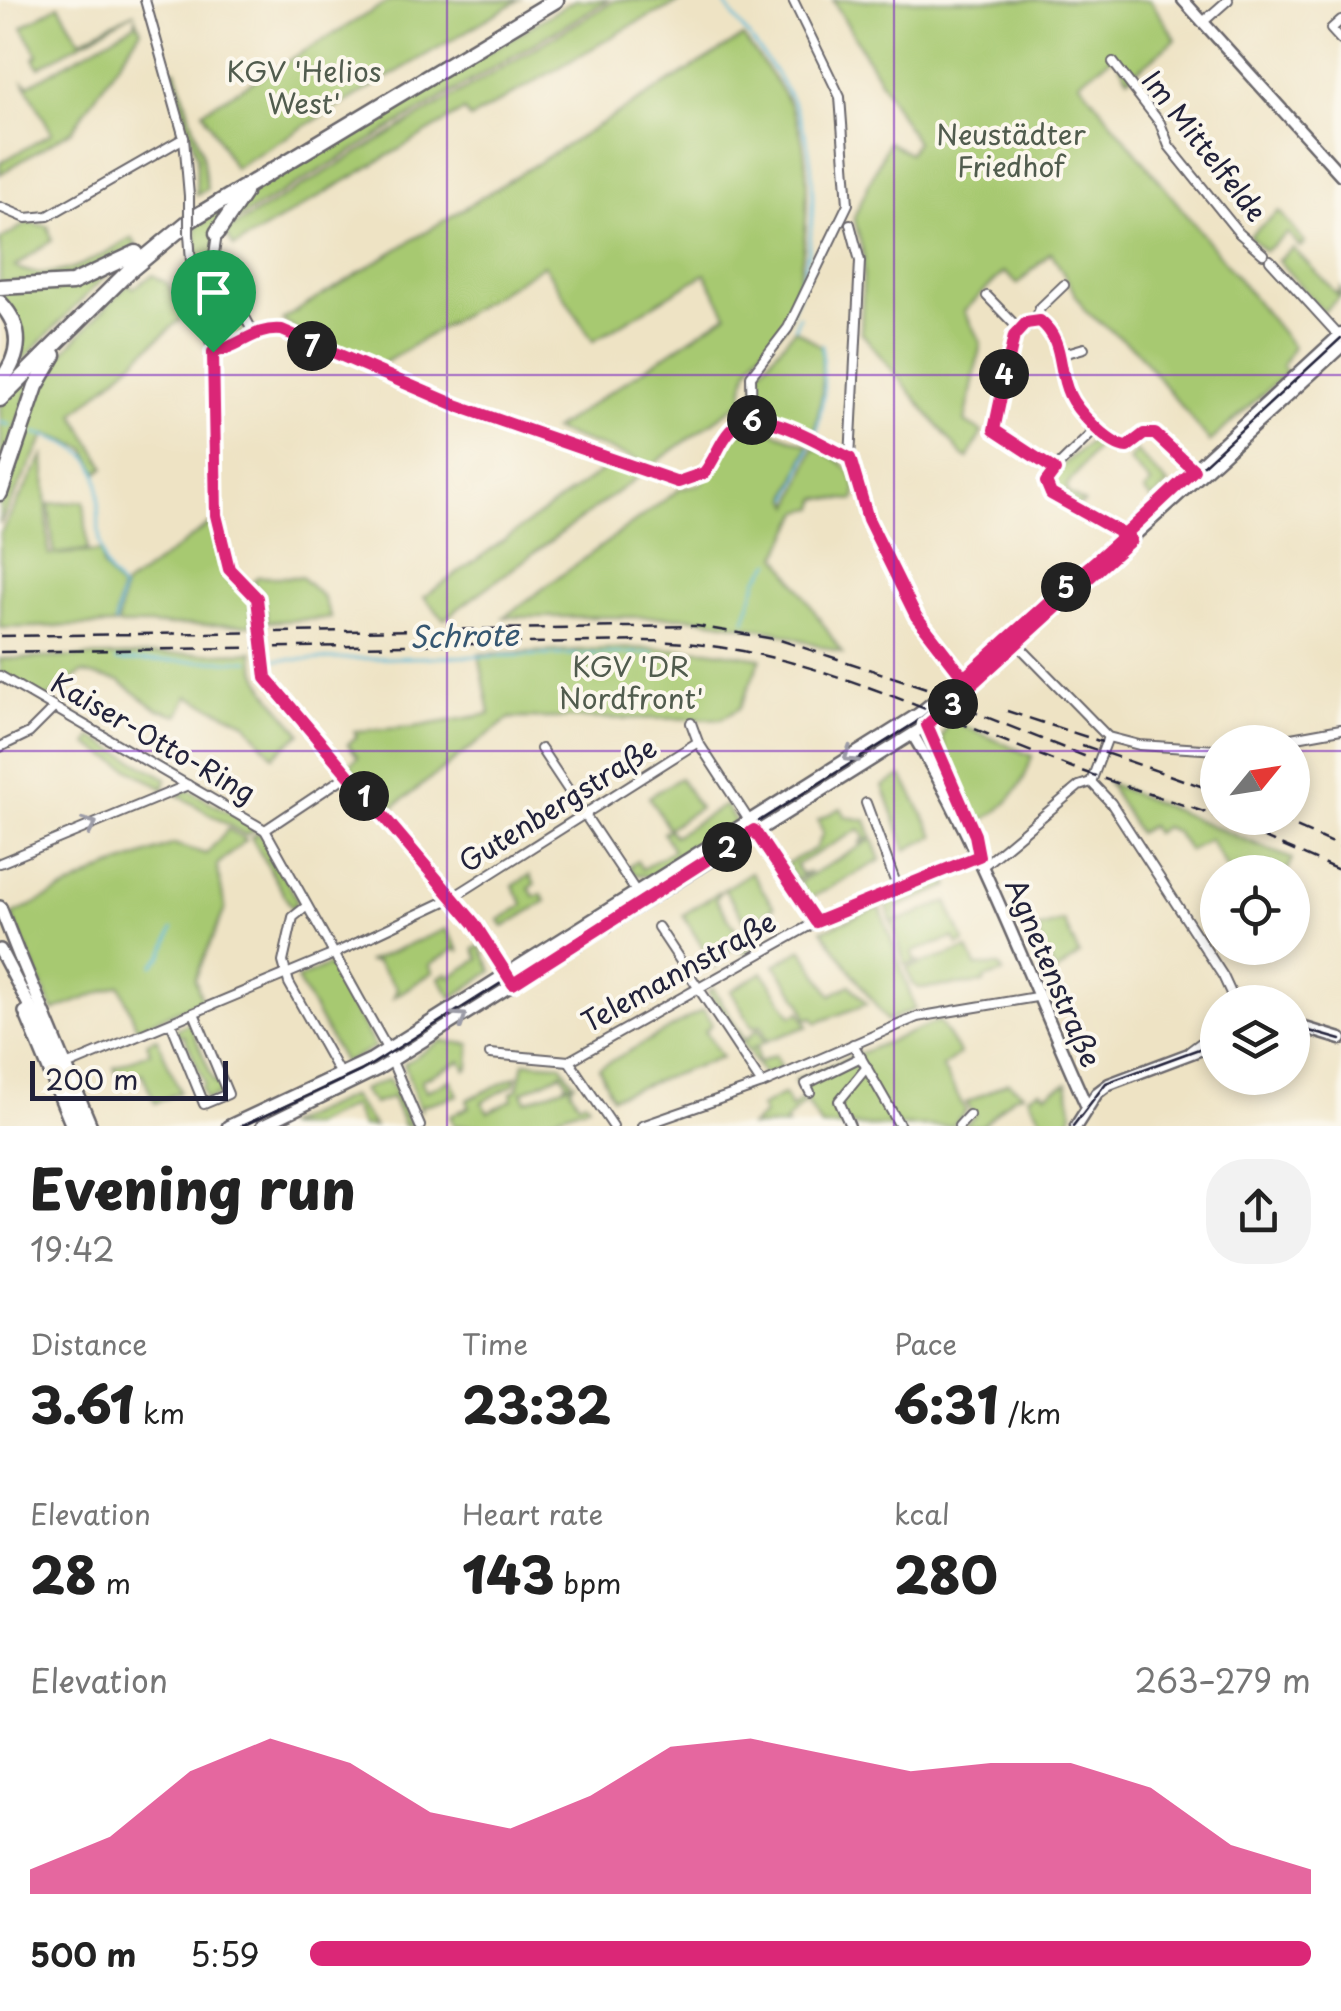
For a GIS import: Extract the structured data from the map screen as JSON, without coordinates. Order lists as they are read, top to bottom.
{
  "streets": {
    "main road": ["Agnetenstraße"],
    "street": [
      "Im Mittelfelde",
      "Kaiser-Otto-Ring",
      "Gutenbergstraße",
      "Telemannstraße"
    ]
  },
  "crossings": [
    ["Kaiser-Otto-Ring", "Gutenbergstraße"],
    ["Telemannstraße", "Agnetenstraße"]
  ],
  "water": ["Schrote"],
  "parks": ["KGV 'Helios West'", "Neustädter Friedhof", "KGV 'DR Nordfront'"],
  "scale_bar": "200 m",
  "north": "top right",
  "page": {
    "pins": [
      "7",
      "4",
      "6",
      "5",
      "3",
      "1",
      "2"
    ],
    "scale": "200 m",
    "heading": ["Evening run", "19:42"],
    "stats": [
      ["Distance", "3.61 km"],
      ["Time", "23:32"],
      ["Pace", "6:31 /km"],
      ["Elevation", "28 m"],
      ["Heart rate", "143 bpm"],
      ["kcal", "280"]
    ],
    "chart": ["Elevation", "263–279 m"],
    "list": [
      {
        "name": "500 m",
        "note": "5:59"
      }
    ]
  }
}
